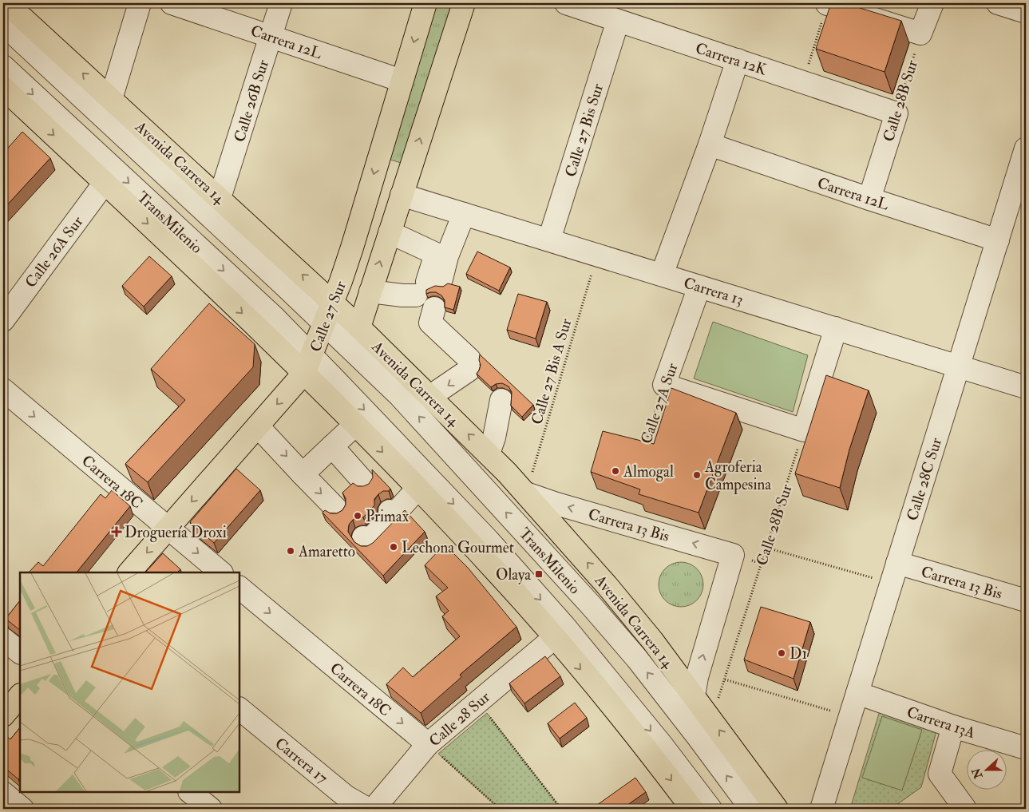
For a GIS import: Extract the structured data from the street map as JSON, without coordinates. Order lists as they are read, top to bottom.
{
  "streets": {
    "main road": ["Avenida Carrera 14", "Calle 27 Sur"],
    "street": [
      "Carrera 12L",
      "Carrera 12K",
      "Calle 26B Sur",
      "Calle 28B Sur",
      "Calle 27 Bis Sur",
      "TransMilenio",
      "Calle 26A Sur",
      "Carrera 13",
      "Calle 27A Sur",
      "Calle 28C Sur",
      "Carrera 18C",
      "Carrera 13 Bis",
      "Calle 28 Sur",
      "Carrera 13A",
      "Carrera 17"
    ],
    "path": ["Calle 27 Bis A Sur"]
  },
  "crossings": [
    ["Carrera 12L", "Calle 26B Sur"],
    ["Carrera 12L", "Calle 28B Sur"],
    ["Carrera 12L", "Calle 27 Sur"],
    ["Carrera 12L", "Calle 28C Sur"],
    ["Carrera 12K", "Calle 28B Sur"],
    ["Carrera 12K", "Calle 27 Bis Sur"],
    ["Calle 26B Sur", "Avenida Carrera 14"],
    ["Calle 28B Sur", "Avenida Carrera 14"],
    ["Calle 28B Sur", "Carrera 13 Bis"],
    ["Calle 27 Bis Sur", "Carrera 13"],
    ["Avenida Carrera 14", "Calle 27 Sur"],
    ["Avenida Carrera 14", "Calle 27 Bis A Sur"],
    ["Avenida Carrera 14", "Carrera 13 Bis"],
    ["TransMilenio", "Calle 27 Sur"],
    ["Carrera 13", "Calle 27 Bis A Sur"],
    ["Carrera 13", "Calle 27A Sur"],
    ["Carrera 13", "Calle 28C Sur"],
    ["Calle 27 Sur", "Carrera 18C"],
    ["Calle 27 Bis A Sur", "Carrera 13 Bis"],
    ["Calle 28C Sur", "Carrera 13 Bis"],
    ["Calle 28C Sur", "Carrera 13A"],
    ["Carrera 18C", "Calle 28 Sur"]
  ],
  "places": {
    "other": [
      "Almogal",
      "Agroferia Campesina",
      "Primax",
      "Lechona Gourmet",
      "Amaretto",
      "D1"
    ],
    "health": ["Droguería Droxi"],
    "transit": ["Olaya"]
  },
  "north": "left"
}
